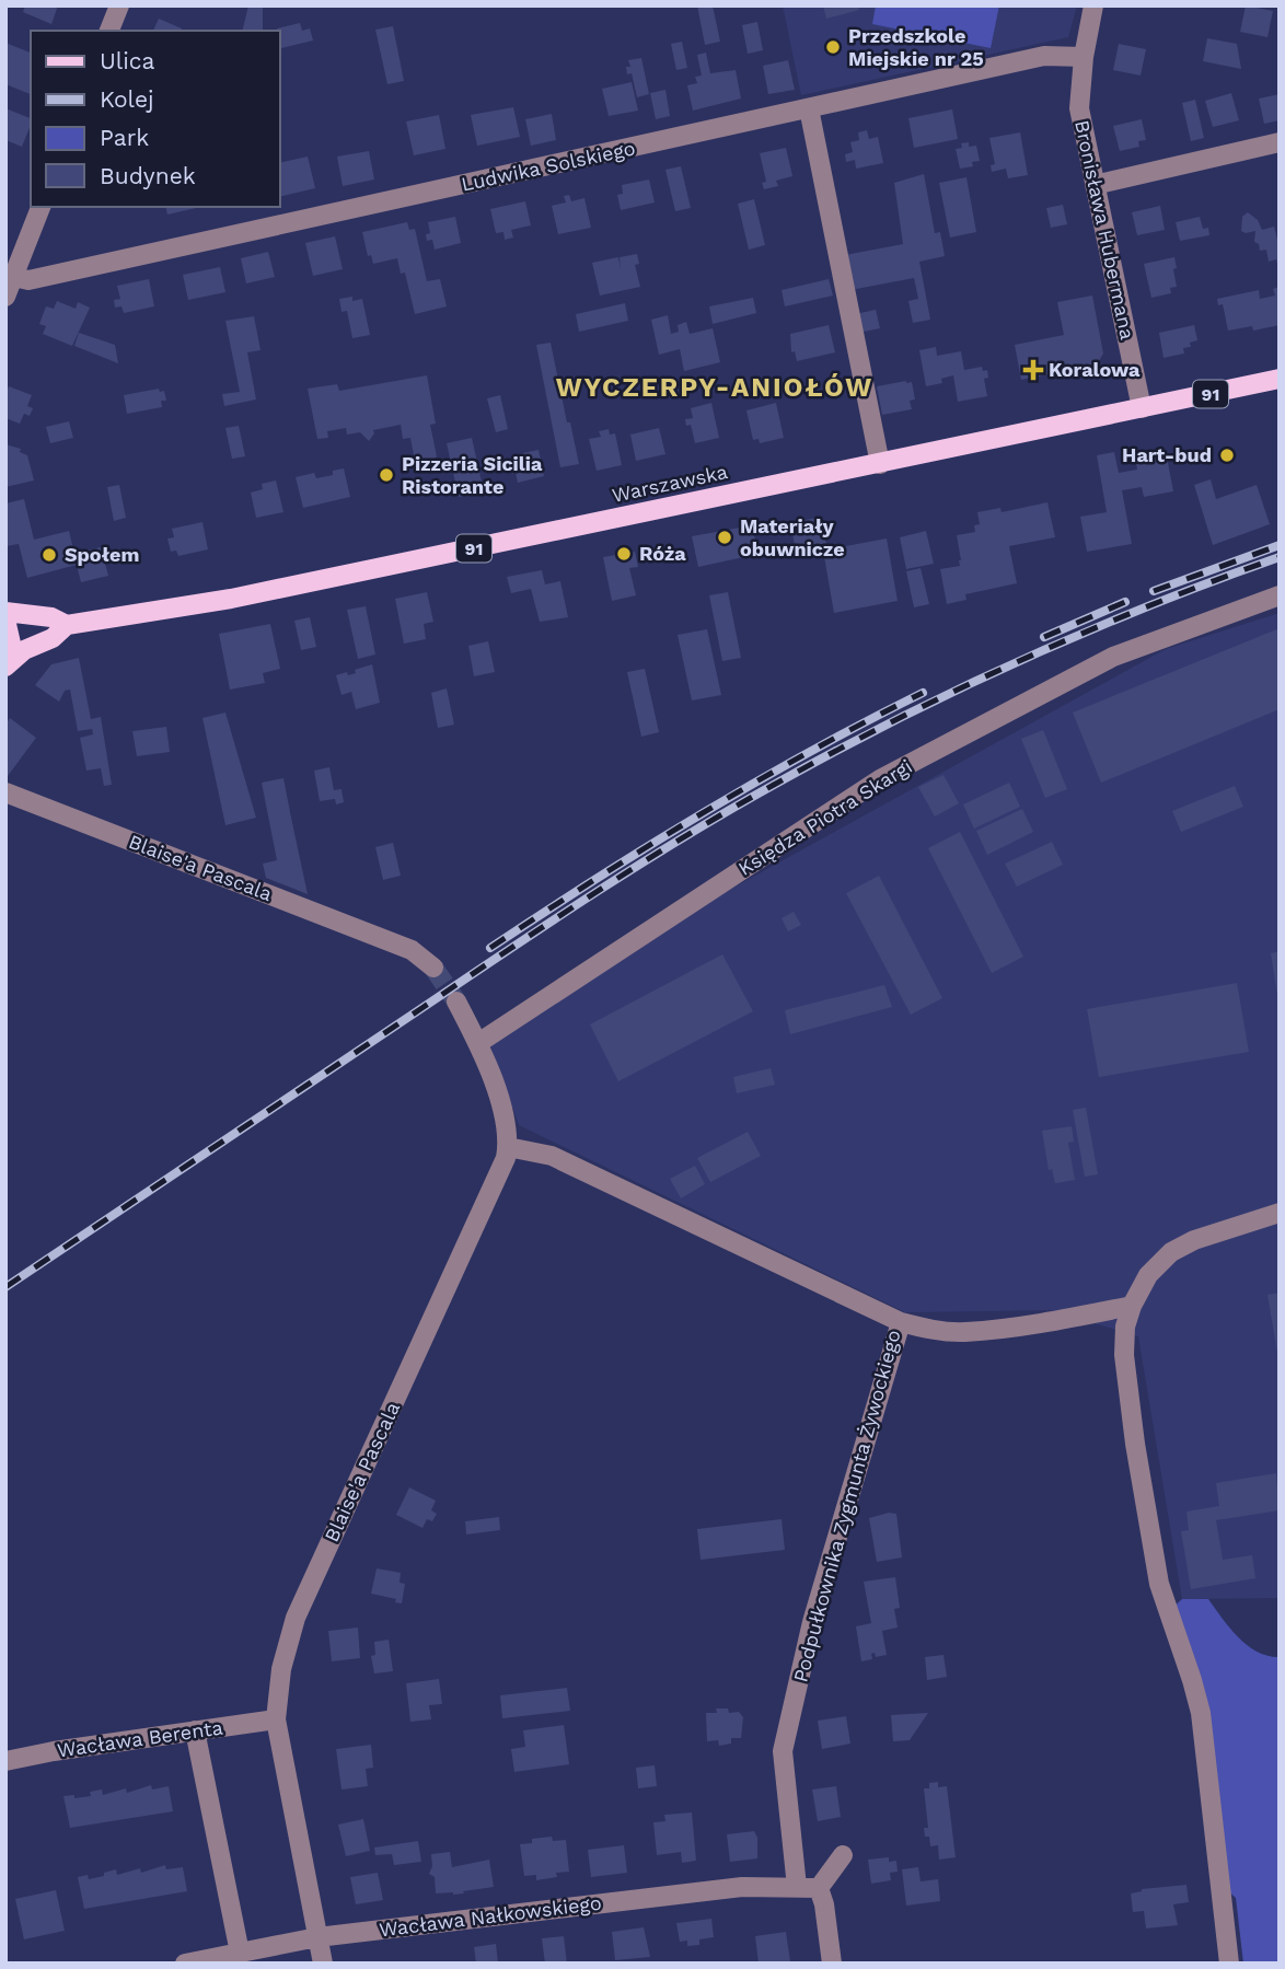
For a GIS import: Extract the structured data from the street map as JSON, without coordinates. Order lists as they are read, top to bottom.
{
  "streets": {
    "main road": ["91", "Warszawska"],
    "street": [
      "Ludwika Solskiego",
      "Bronisława Hubermana",
      "Księdza Piotra Skargi",
      "Blaise'a Pascala",
      "Podpułkownika Zygmunta Żywockiego",
      "Wacława Berenta",
      "Wacława Nałkowskiego"
    ]
  },
  "crossings": [
    ["Ludwika Solskiego", "Bronisława Hubermana"],
    ["Bronisława Hubermana", "Warszawska"],
    ["91", "Warszawska"],
    ["Księdza Piotra Skargi", "Blaise'a Pascala"],
    ["Blaise'a Pascala", "Podpułkownika Zygmunta Żywockiego"],
    ["Blaise'a Pascala", "Wacława Berenta"],
    ["Blaise'a Pascala", "Wacława Nałkowskiego"],
    ["Podpułkownika Zygmunta Żywockiego", "Wacława Nałkowskiego"]
  ],
  "districts": ["WYCZERPY-ANIOŁÓW"],
  "places": {
    "other": [
      "Przedszkole Miejskie nr 25",
      "Hart-bud",
      "Pizzeria Sicilia Ristorante",
      "Materiały obuwnicze",
      "Róża",
      "Społem"
    ],
    "health": ["Koralowa"]
  },
  "legend": [
    "Ulica",
    "Kolej",
    "Park",
    "Budynek"
  ]
}
